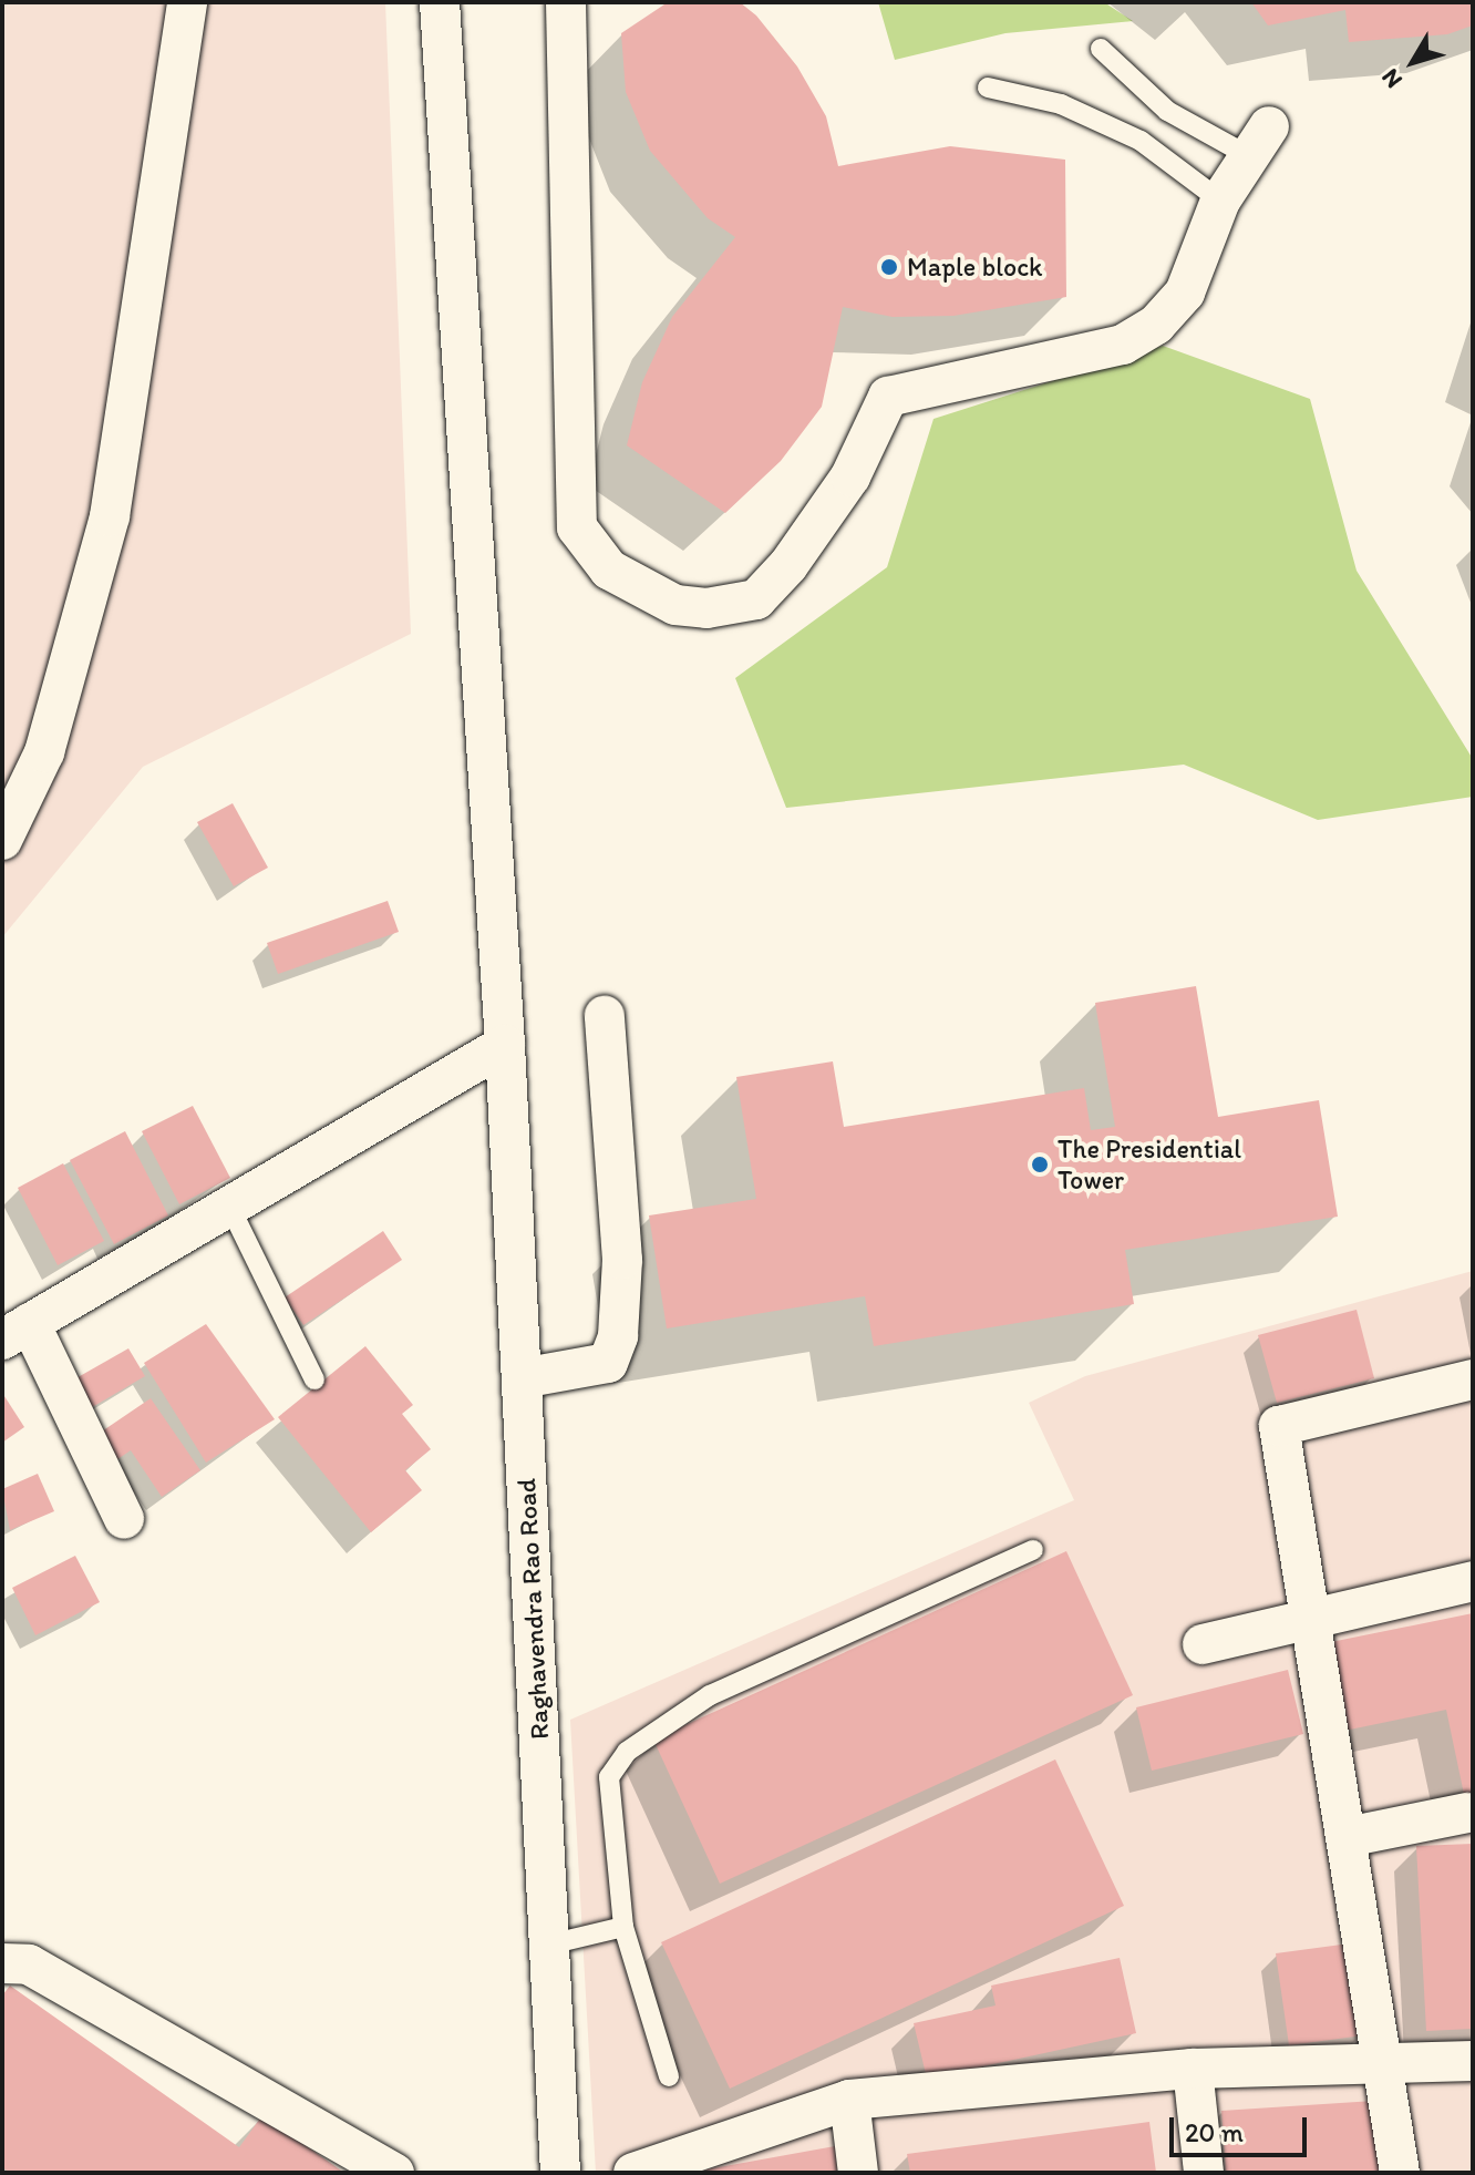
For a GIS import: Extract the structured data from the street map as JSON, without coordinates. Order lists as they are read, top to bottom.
{
  "streets": {
    "street": ["Raghavendra Rao Road"]
  },
  "places": ["Maple block", "The Presidential Tower"],
  "scale_bar": "20 m",
  "north": "bottom left"
}
